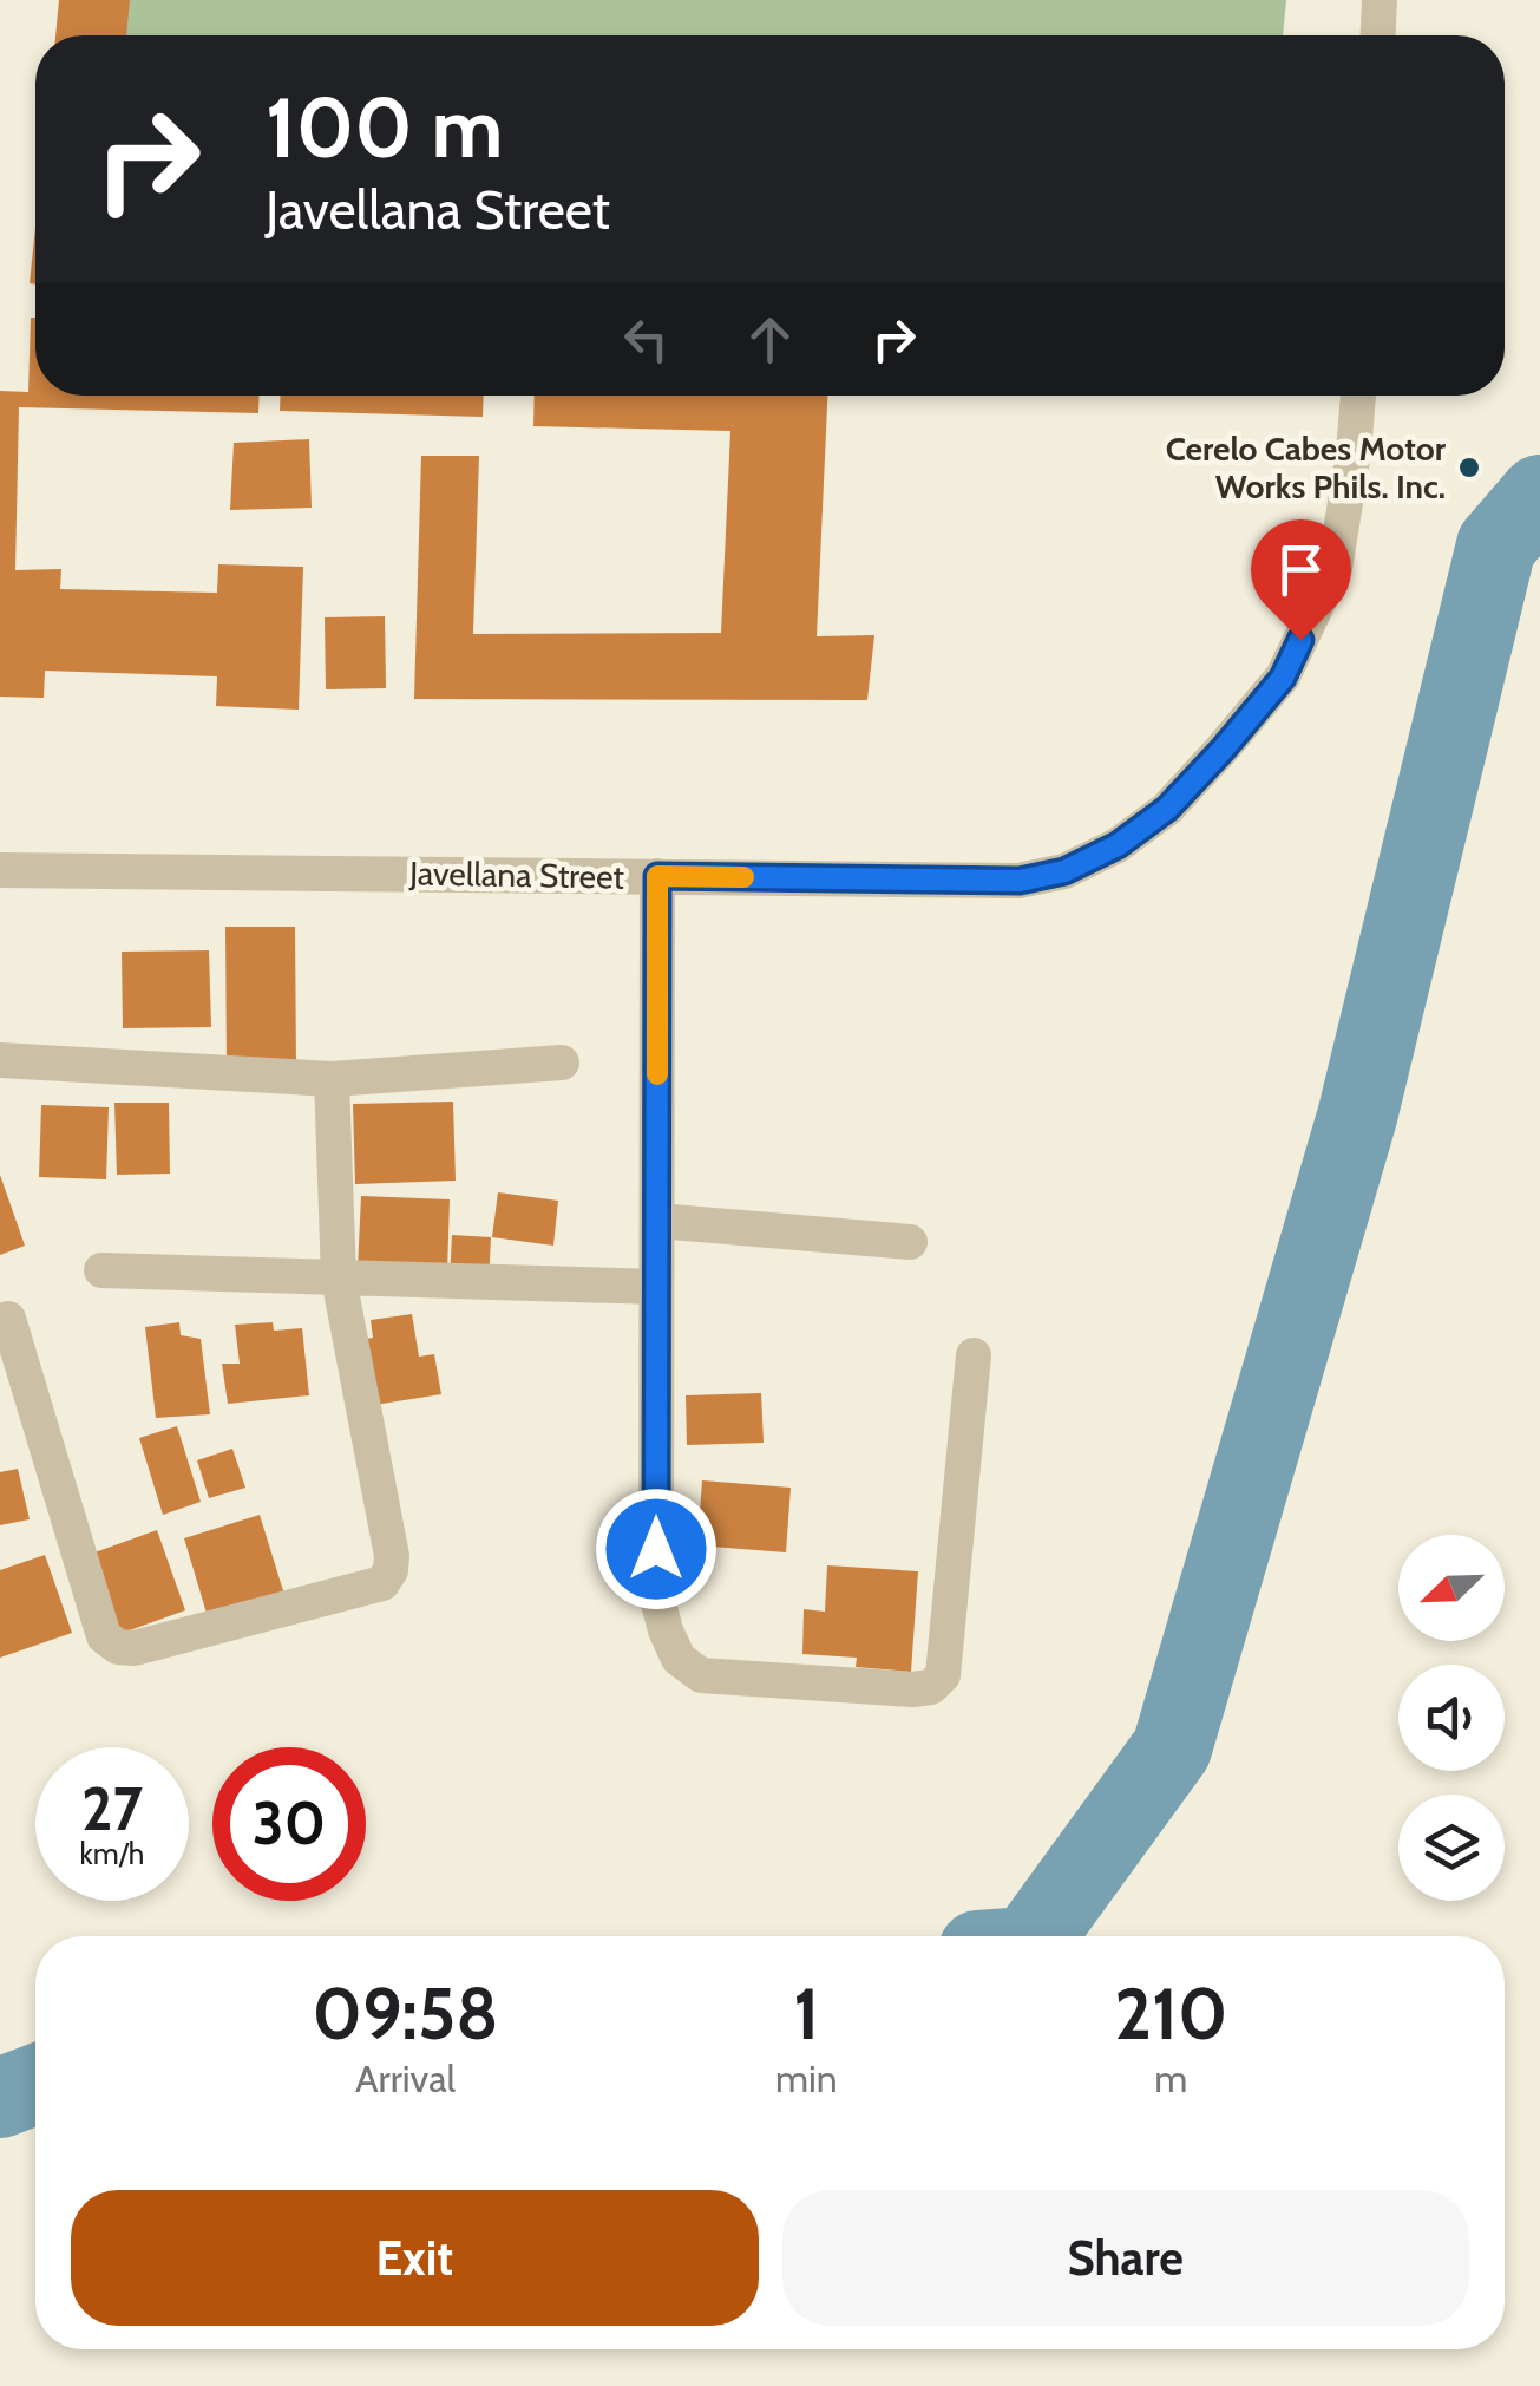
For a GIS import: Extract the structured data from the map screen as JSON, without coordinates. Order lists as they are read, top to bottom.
{
  "streets": {
    "street": ["Javellana Street"]
  },
  "places": ["Cerelo Cabes Motor Works Phils. Inc."],
  "north": "bottom left",
  "page": {
    "turn": ["100 m", "Javellana Street"],
    "speed": "27 km/h",
    "limit": "30",
    "eta": [
      "09:58",
      "Arrival",
      "1",
      "min",
      "210",
      "m"
    ],
    "buttons": ["Exit", "Share"]
  }
}
